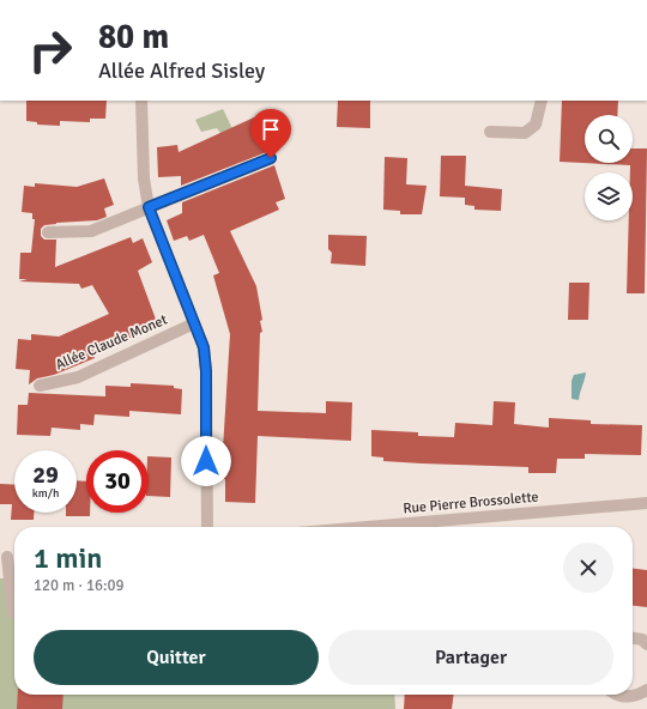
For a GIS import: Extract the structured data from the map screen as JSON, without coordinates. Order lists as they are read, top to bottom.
{
  "streets": {
    "street": ["Allée Claude Monet", "Rue Pierre Brossolette"]
  },
  "page": {
    "turn": ["80 m", "Allée Alfred Sisley"],
    "speed": "29 km/h",
    "limit": "30",
    "heading": ["1 min", "120 m · 16:09"],
    "buttons": ["Quitter", "Partager"]
  }
}
